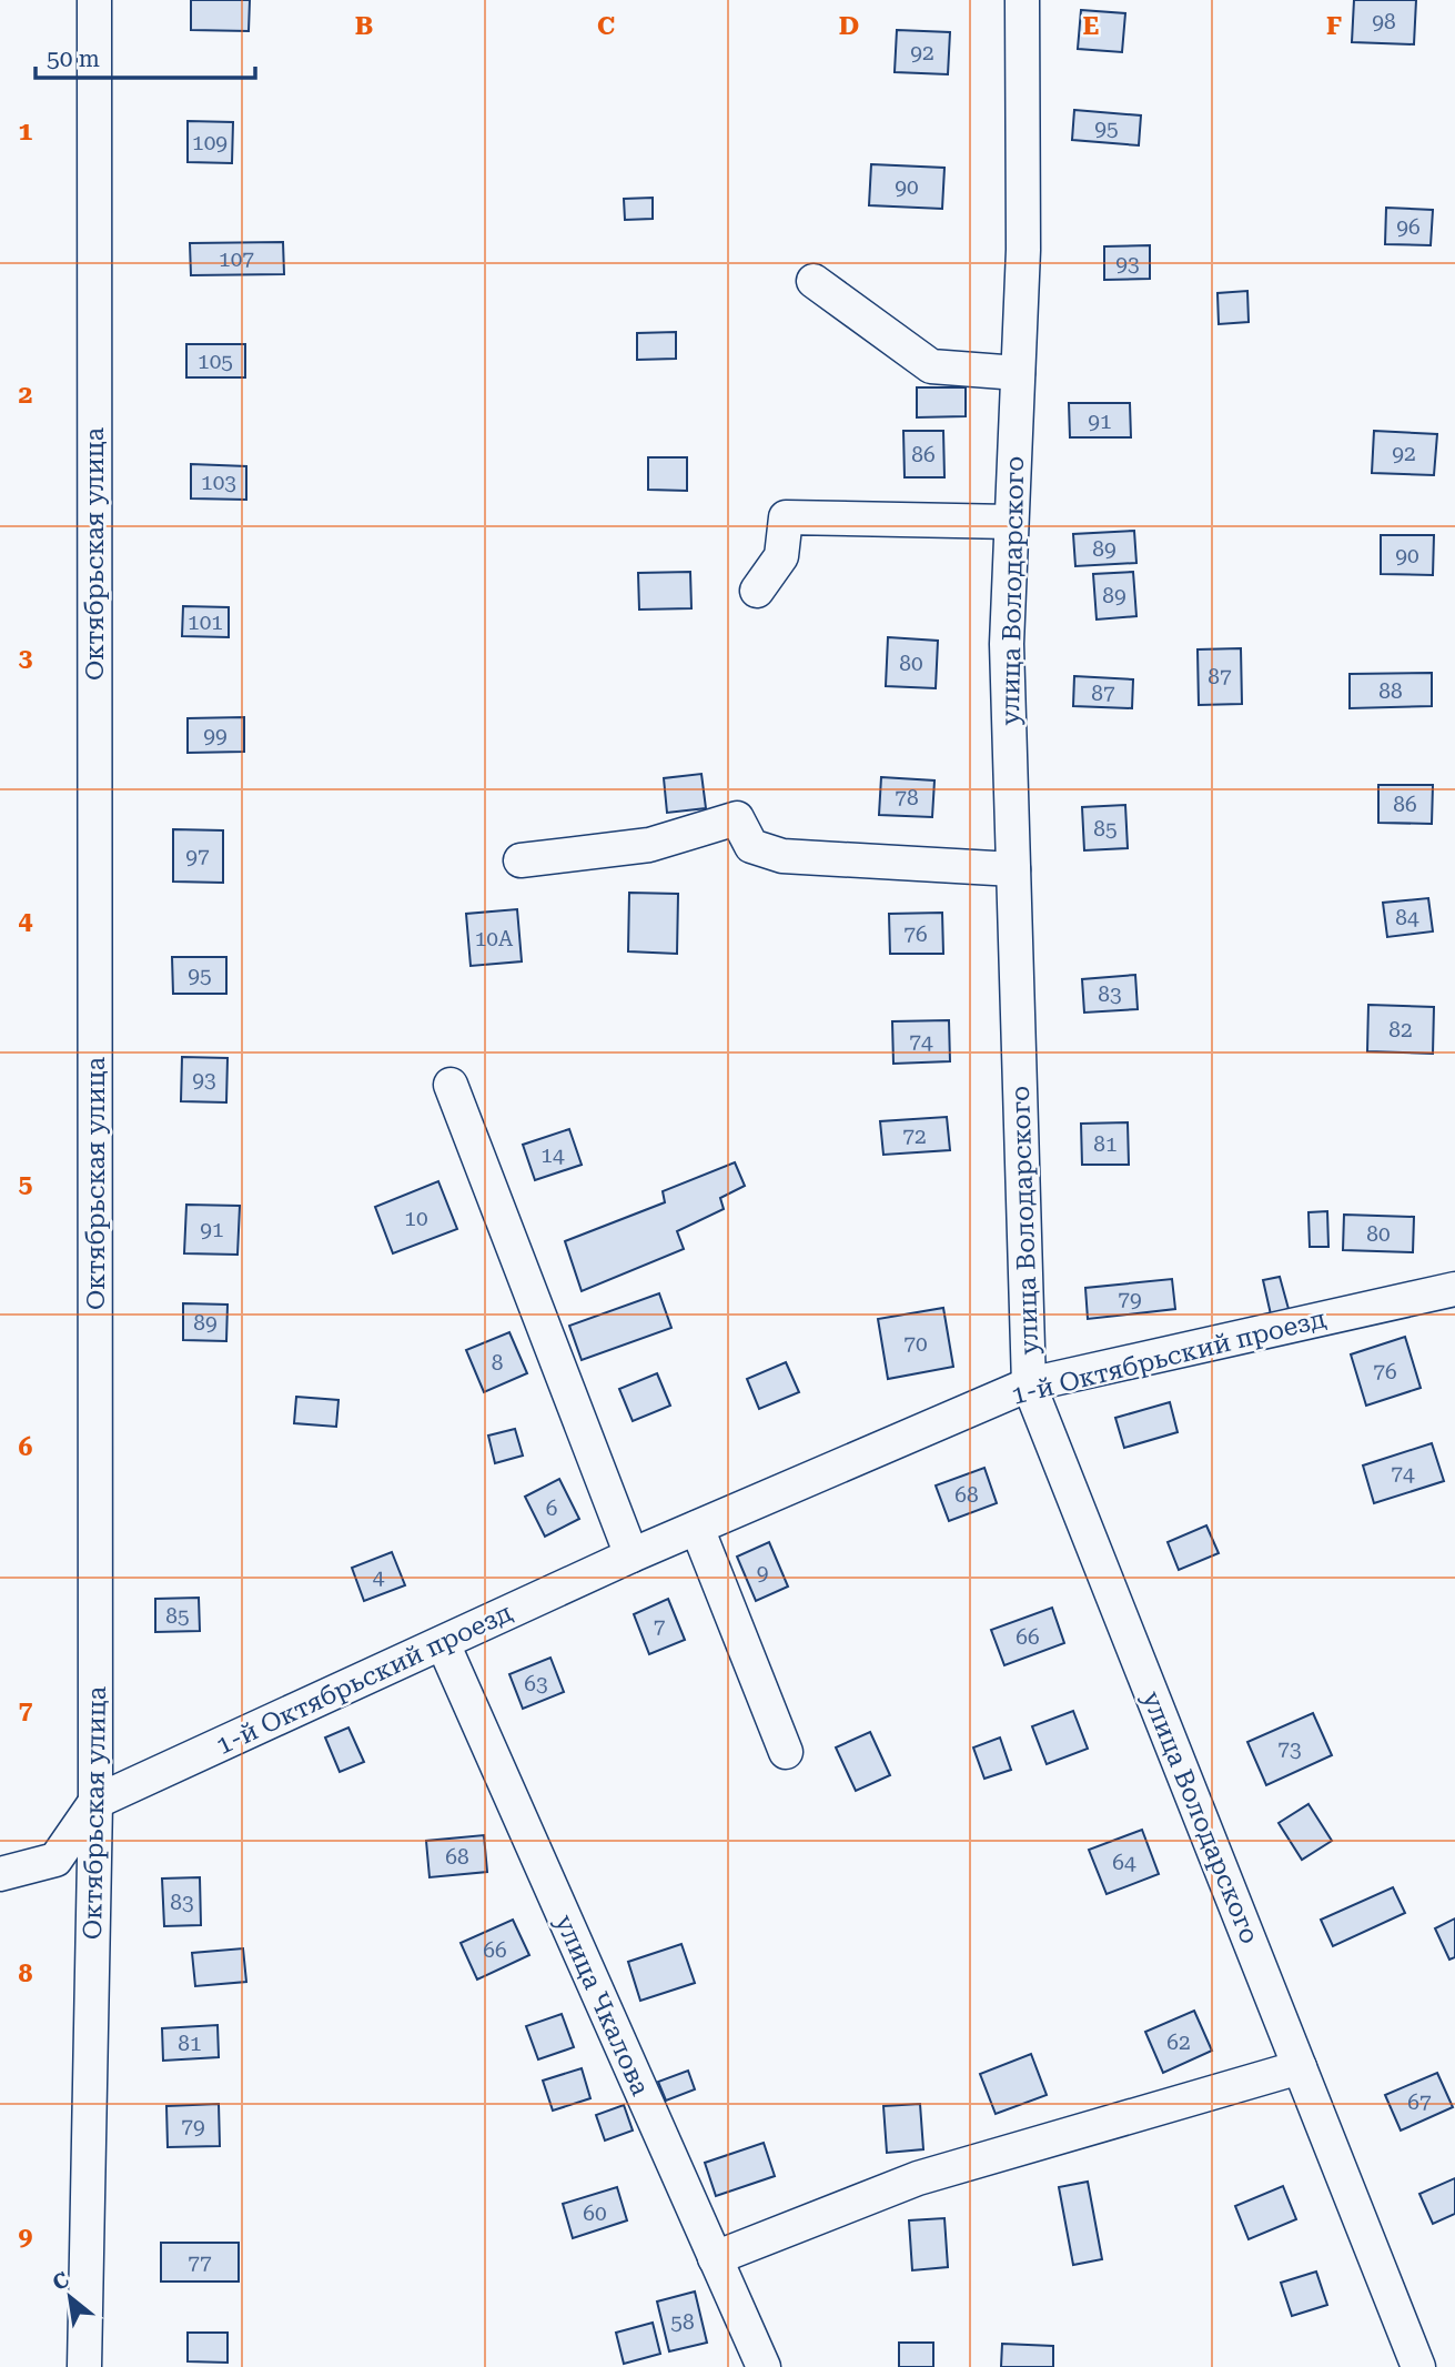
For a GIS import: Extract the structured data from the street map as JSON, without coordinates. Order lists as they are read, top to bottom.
{
  "streets": {
    "street": [
      "Октябрьская улица",
      "улица Володарского",
      "1-й Октябрьский проезд",
      "улица Чкалова"
    ]
  },
  "crossings": [
    ["Октябрьская улица", "1-й Октябрьский проезд"],
    ["улица Володарского", "1-й Октябрьский проезд"],
    ["1-й Октябрьский проезд", "улица Чкалова"]
  ],
  "house_numbers": [
    "98",
    "92",
    "95",
    "109",
    "90",
    "96",
    "107",
    "93",
    "105",
    "91",
    "92",
    "86",
    "103",
    "89",
    "90",
    "89",
    "101",
    "80",
    "87",
    "88",
    "87",
    "99",
    "78",
    "86",
    "85",
    "97",
    "84",
    "76",
    "10А",
    "95",
    "83",
    "82",
    "74",
    "93",
    "72",
    "81",
    "14",
    "10",
    "91",
    "80",
    "79",
    "89",
    "70",
    "8",
    "76",
    "74",
    "68",
    "6",
    "9",
    "4",
    "85",
    "7",
    "66",
    "63",
    "73",
    "68",
    "64",
    "83",
    "66",
    "62",
    "81",
    "67",
    "79",
    "60",
    "77",
    "58"
  ],
  "scale_bar": "50 m",
  "north": "top left",
  "grid": {
    "columns": [
      "B",
      "C",
      "D",
      "E",
      "F"
    ],
    "rows": [
      "1",
      "2",
      "3",
      "4",
      "5",
      "6",
      "7",
      "8",
      "9"
    ]
  }
}
